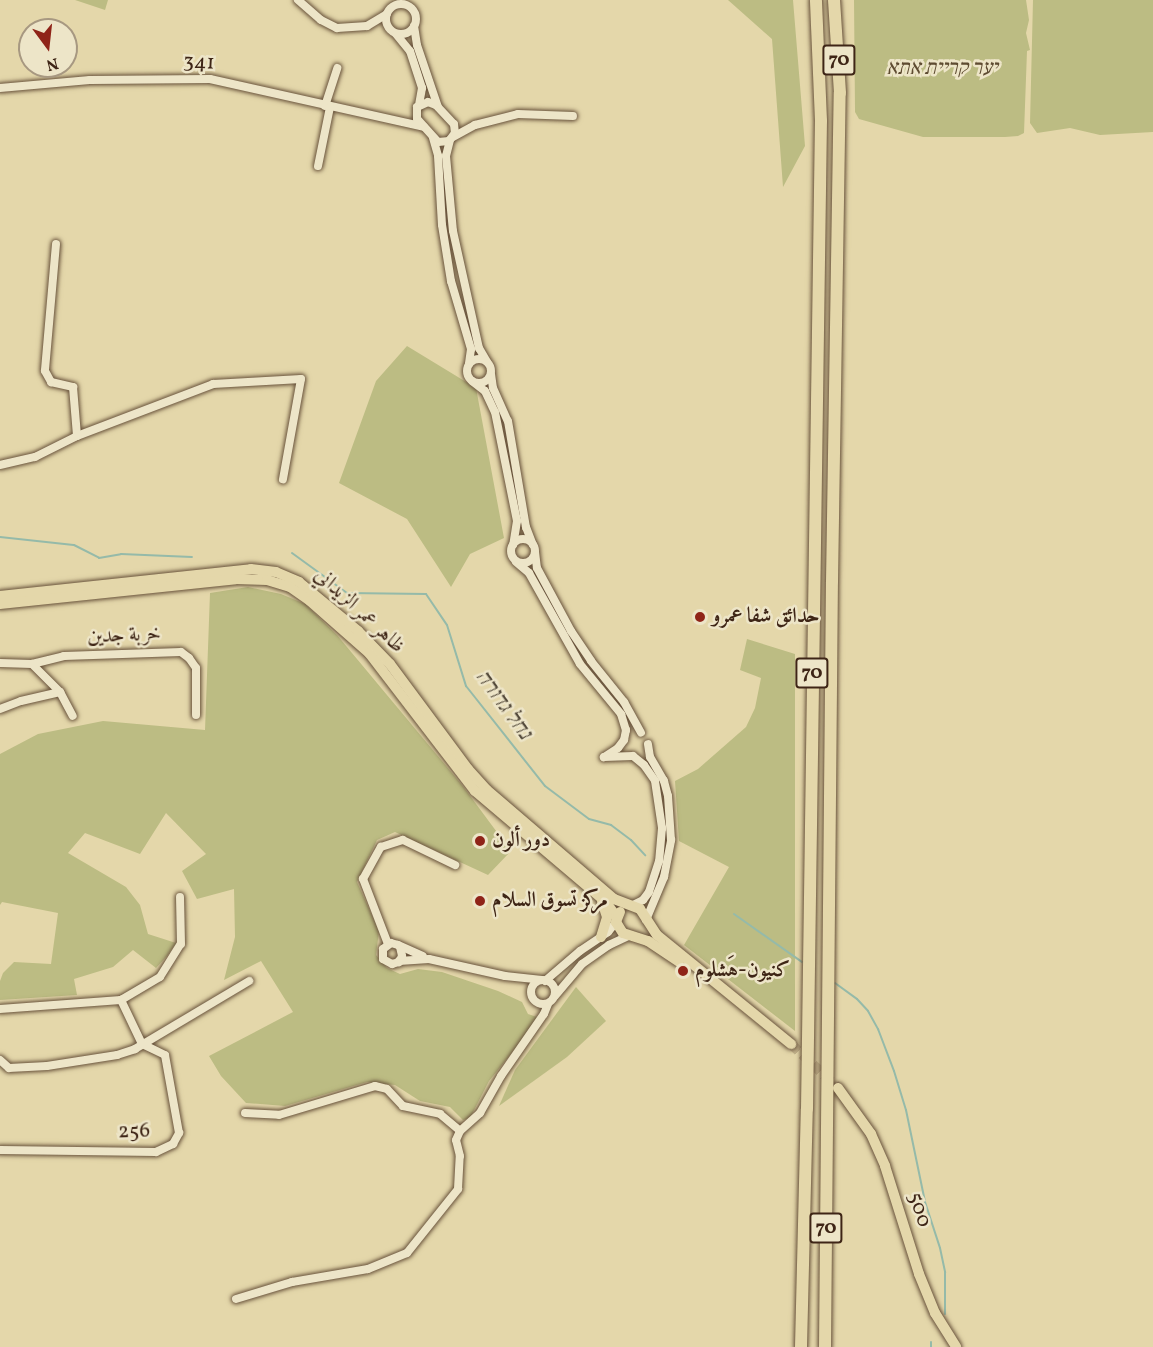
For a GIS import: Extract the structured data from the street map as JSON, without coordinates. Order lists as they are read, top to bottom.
{
  "streets": {
    "highway": ["70"],
    "main road": ["ظاهر عمر الزيداني", "500"],
    "street": ["341", "خربة جدين", "256"]
  },
  "water": ["נחל גדורה"],
  "parks": ["יער קריית אתא"],
  "places": [
    "حدائق شفا عمرو",
    "دور ألون",
    "مركز تسوق السلام",
    "كنيون-هَشلوم"
  ],
  "north": "bottom"
}
